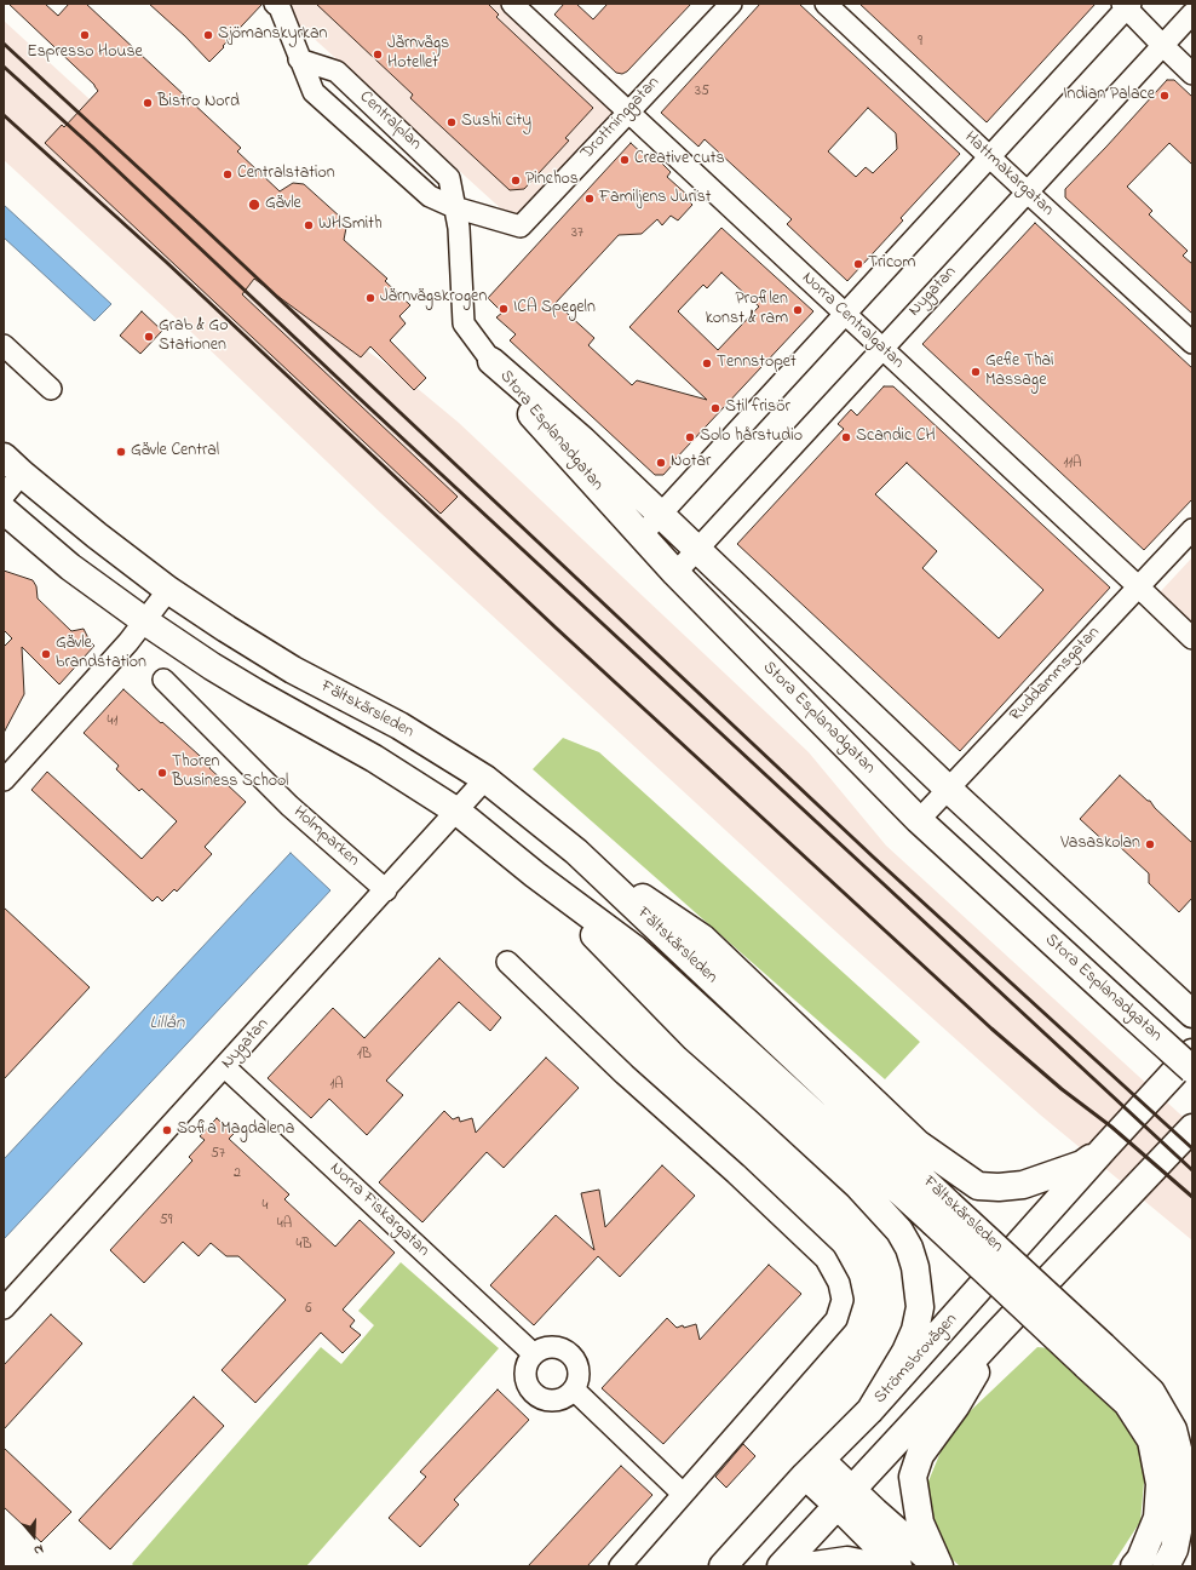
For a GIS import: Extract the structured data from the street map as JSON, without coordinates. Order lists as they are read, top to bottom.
{
  "streets": {
    "main road": ["Stora Esplanadgatan", "Fältskärsleden", "Strömsbrovägen"],
    "street": [
      "Drottninggatan",
      "Centralplan",
      "Hattmakargatan",
      "Nygatan",
      "Norra Centralgatan",
      "Ruddammsgatan",
      "Holmparken",
      "Norra Fiskargatan"
    ]
  },
  "crossings": [
    ["Drottninggatan", "Centralplan"],
    ["Drottninggatan", "Norra Centralgatan"],
    ["Centralplan", "Stora Esplanadgatan"],
    ["Hattmakargatan", "Nygatan"],
    ["Nygatan", "Norra Centralgatan"],
    ["Nygatan", "Stora Esplanadgatan"],
    ["Nygatan", "Fältskärsleden"],
    ["Nygatan", "Holmparken"],
    ["Nygatan", "Norra Fiskargatan"],
    ["Norra Centralgatan", "Ruddammsgatan"],
    ["Stora Esplanadgatan", "Ruddammsgatan"]
  ],
  "water": ["Lillån"],
  "places": [
    "Espresso House",
    "Sjömanskyrkan",
    "Järnvägs Hotellet",
    "Indian Palace",
    "Bistro Nord",
    "Sushi city",
    "Creative cuts",
    "Centralstation",
    "Pinchos",
    "Familjens Jurist",
    "Gävle",
    "WHSmith",
    "Tricom",
    "Järnvägskrogen",
    "ICA Spegeln",
    "Profilen konst & ram",
    "Grab & Go Stationen",
    "Tennstopet",
    "Gefle Thai Massage",
    "Stil frisör",
    "Solo hårstudio",
    "Scandic CH",
    "Gävle Central",
    "Notar",
    "Gävle brandstation",
    "Thoren Business School",
    "Vasaskolan",
    "Sofia Magdalena"
  ],
  "house_numbers": [
    "9",
    "35",
    "37",
    "11A",
    "41",
    "1B",
    "1A",
    "57",
    "2",
    "4",
    "59",
    "4A",
    "4B",
    "6"
  ],
  "north": "bottom"
}
